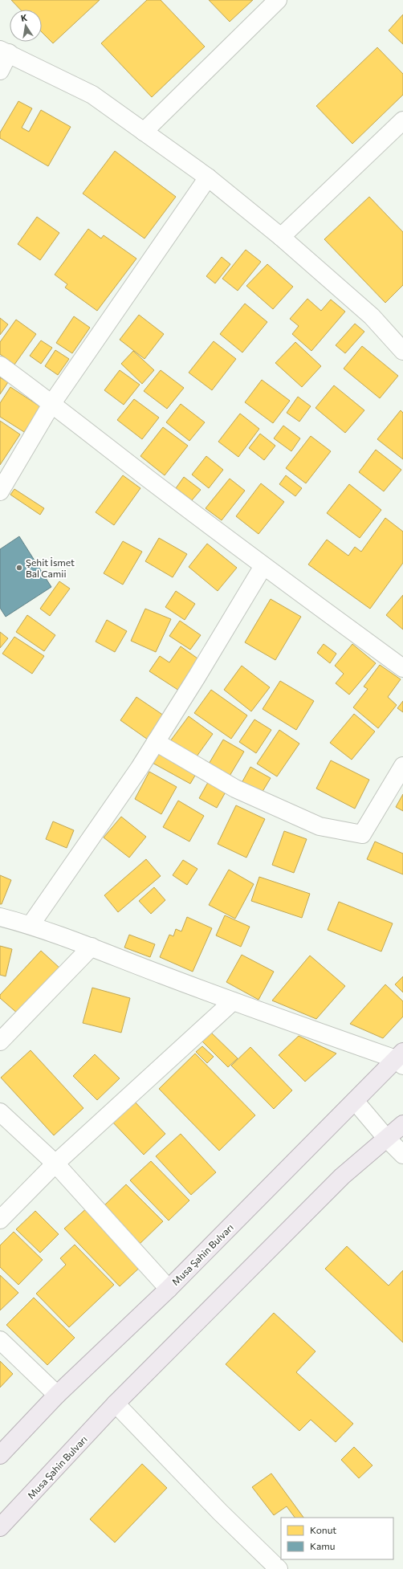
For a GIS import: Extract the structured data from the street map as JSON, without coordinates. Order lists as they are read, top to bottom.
{
  "streets": {
    "main road": ["Musa Şahin Bulvarı"]
  },
  "places": ["Şehit İsmet Bal Camii"],
  "legend": ["Konut", "Kamu"],
  "north": "top"
}
